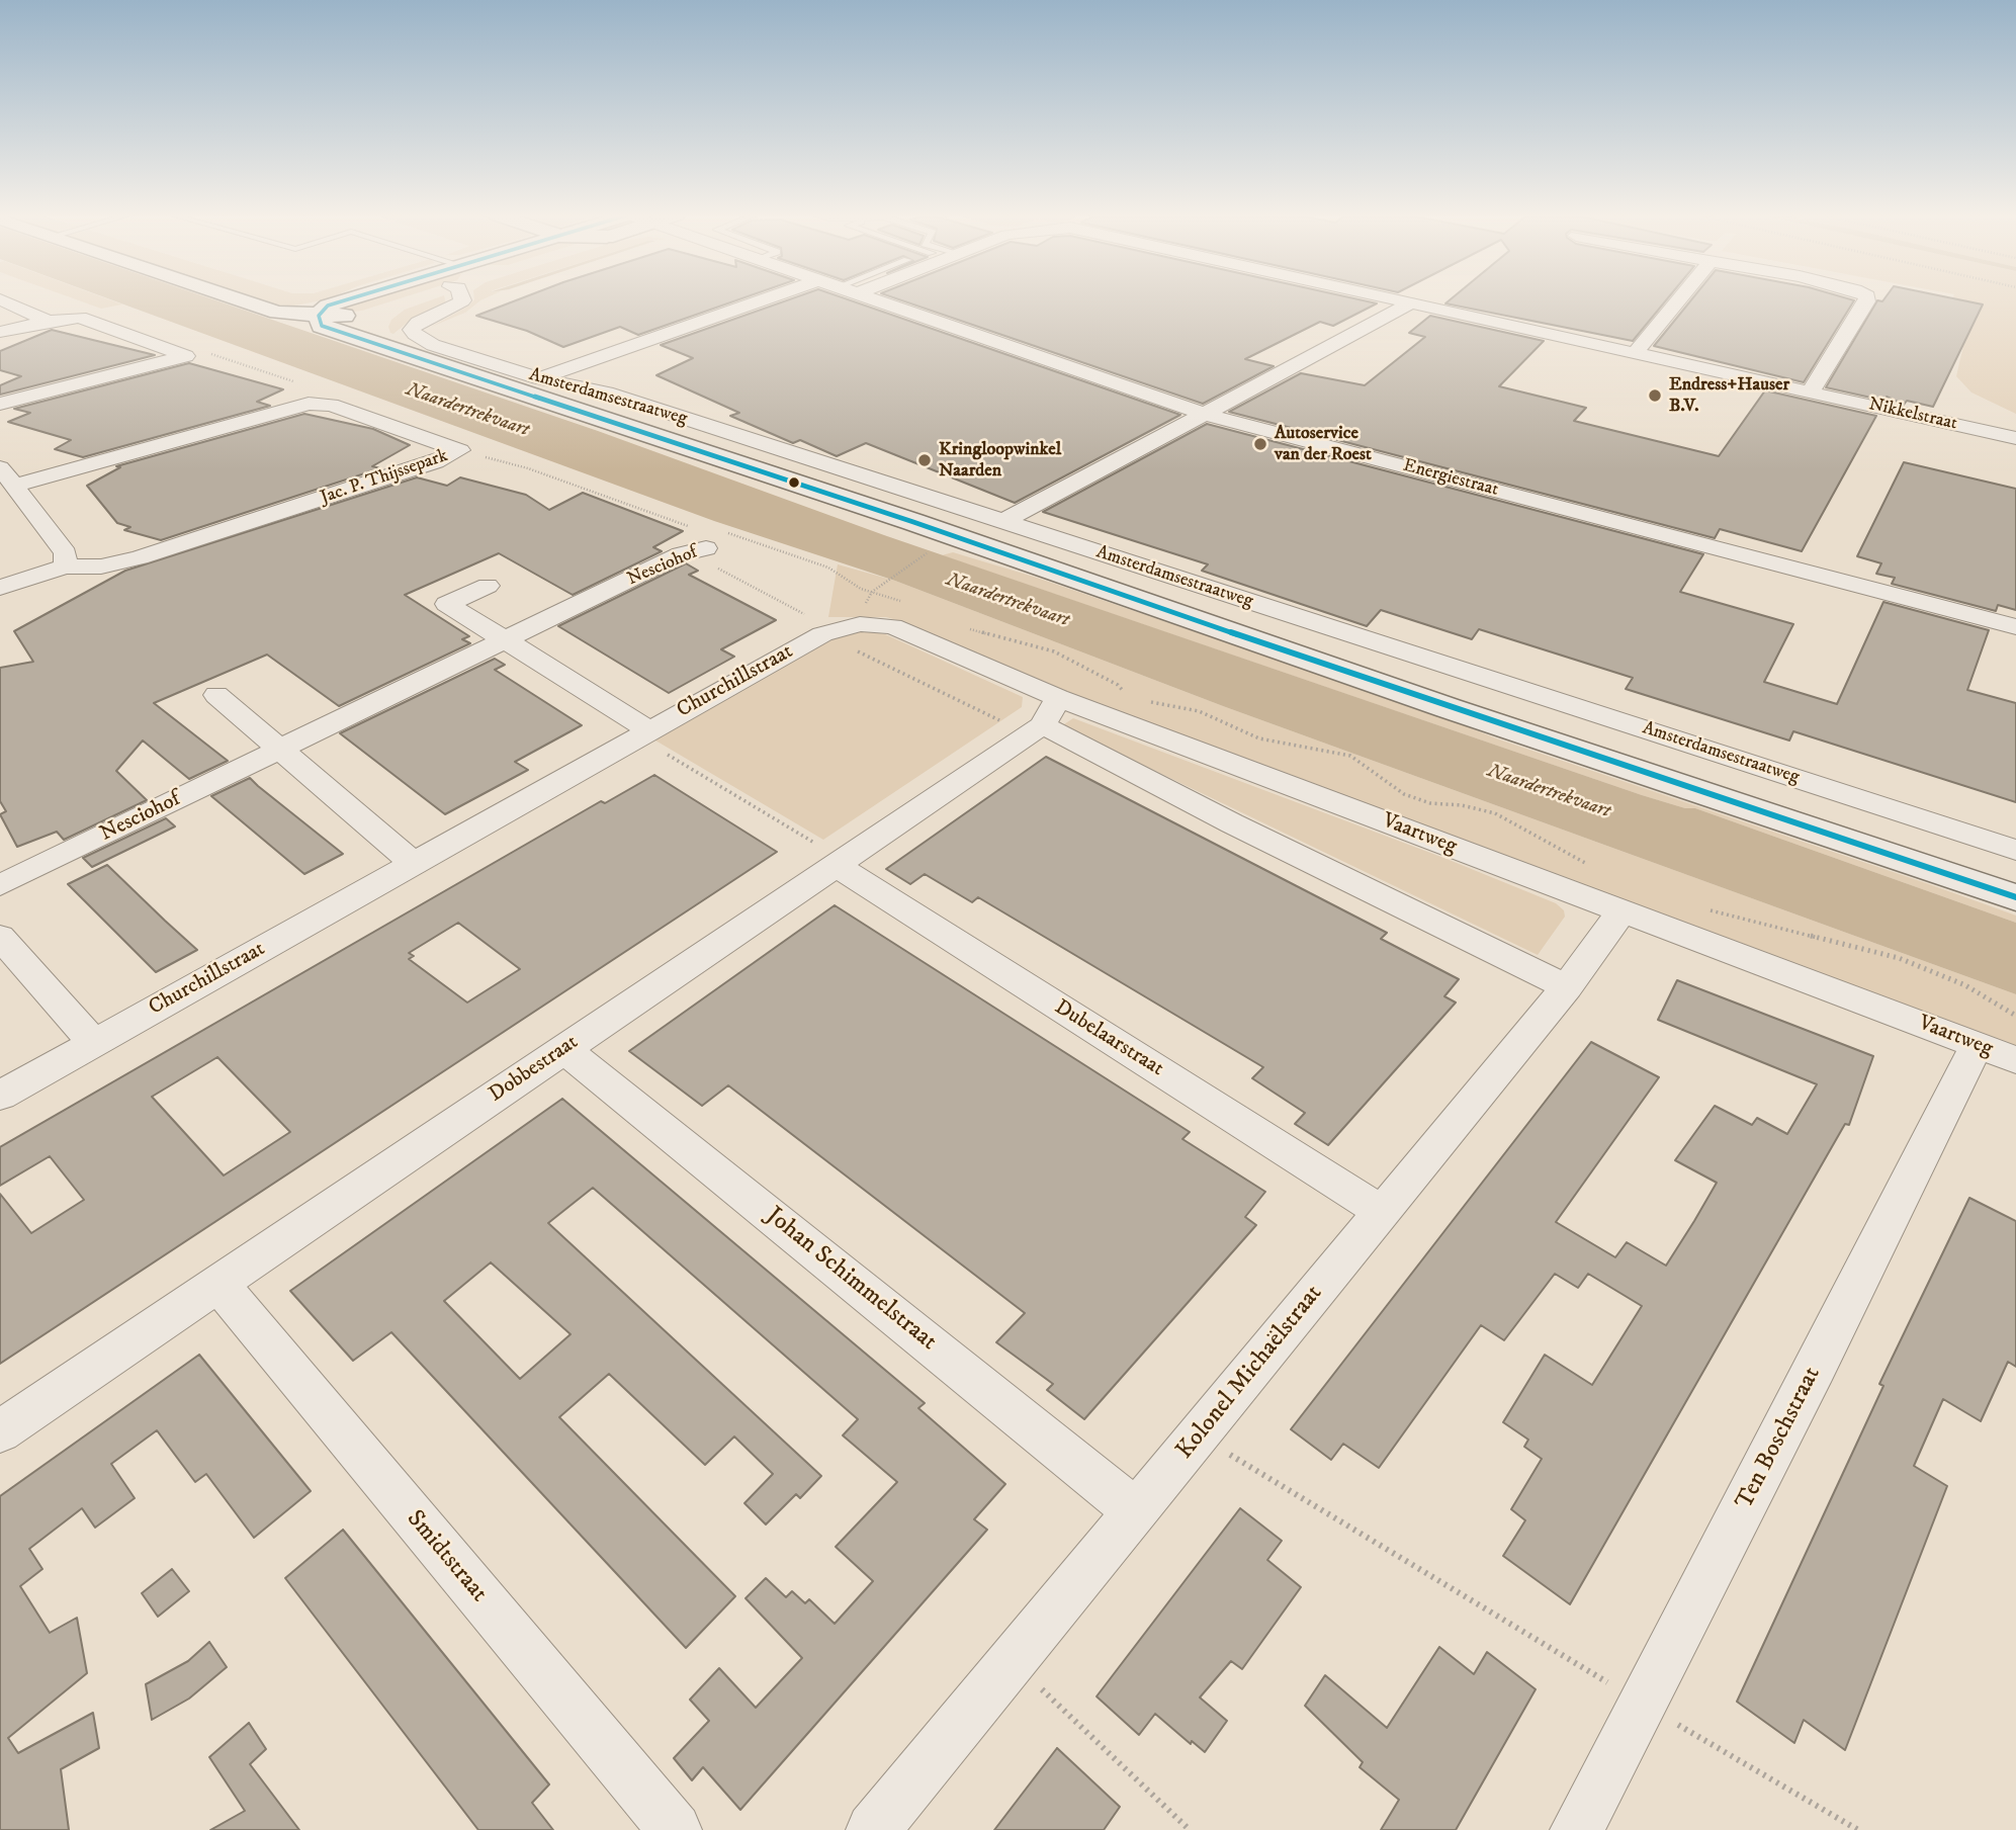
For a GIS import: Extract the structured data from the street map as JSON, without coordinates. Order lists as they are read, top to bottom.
{
  "streets": {
    "street": [
      "Amsterdamsestraatweg",
      "Nikkelstraat",
      "Jac. P. Thijssepark",
      "Energiestraat",
      "Nesciohof",
      "Churchillstraat",
      "Vaartweg",
      "Dubelaarstraat",
      "Dobbestraat",
      "Johan Schimmelstraat",
      "Kolonel Michaëlstraat",
      "Ten Boschstraat",
      "Smidtstraat"
    ]
  },
  "crossings": [
    ["Churchillstraat", "Vaartweg"],
    ["Vaartweg", "Dobbestraat"],
    ["Vaartweg", "Kolonel Michaëlstraat"],
    ["Vaartweg", "Ten Boschstraat"],
    ["Dubelaarstraat", "Dobbestraat"],
    ["Dubelaarstraat", "Kolonel Michaëlstraat"],
    ["Dobbestraat", "Johan Schimmelstraat"],
    ["Dobbestraat", "Smidtstraat"],
    ["Johan Schimmelstraat", "Kolonel Michaëlstraat"]
  ],
  "water": ["Naardertrekvaart"],
  "places": ["Endress+Hauser B.V.", "Autoservice van der Roest", "Kringloopwinkel Naarden"]
}
